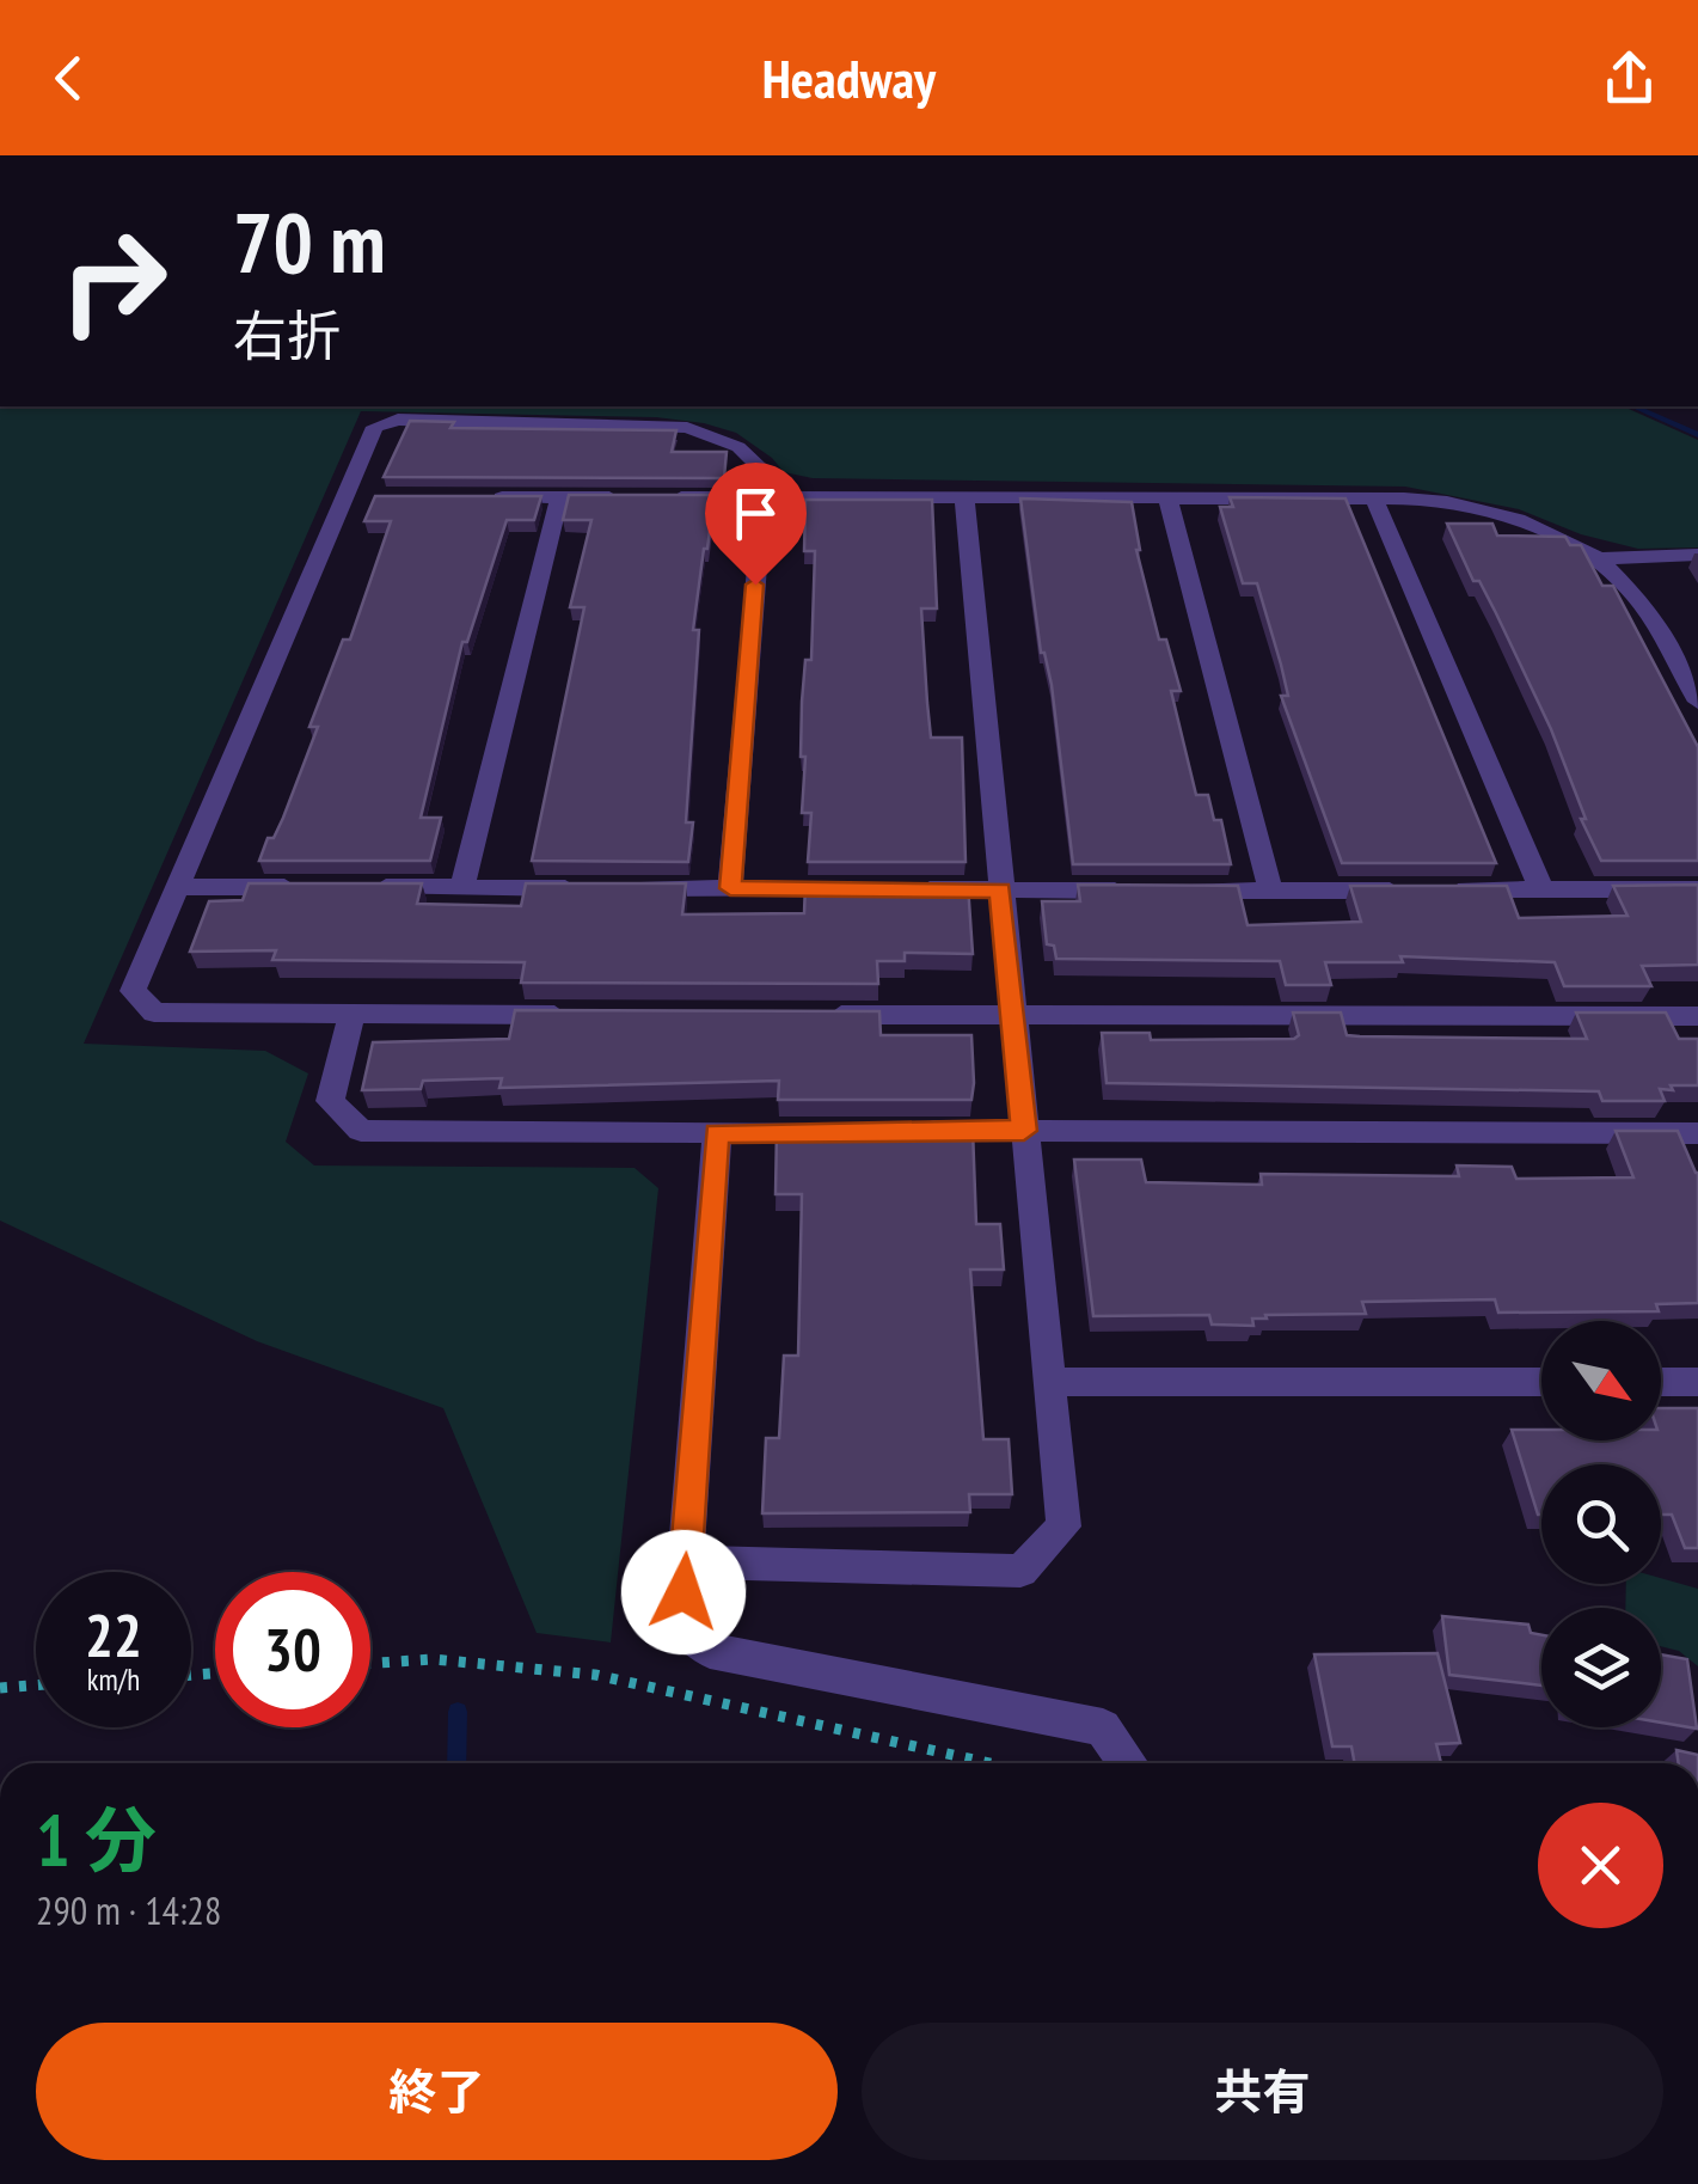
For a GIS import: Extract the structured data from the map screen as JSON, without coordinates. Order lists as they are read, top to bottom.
{
  "north": "bottom right",
  "page": {
    "header": "Headway",
    "turn": ["70 m", "右折"],
    "speed": "22 km/h",
    "limit": "30",
    "heading": ["1 分", "290 m · 14:28"],
    "buttons": ["終了", "共有"]
  }
}
